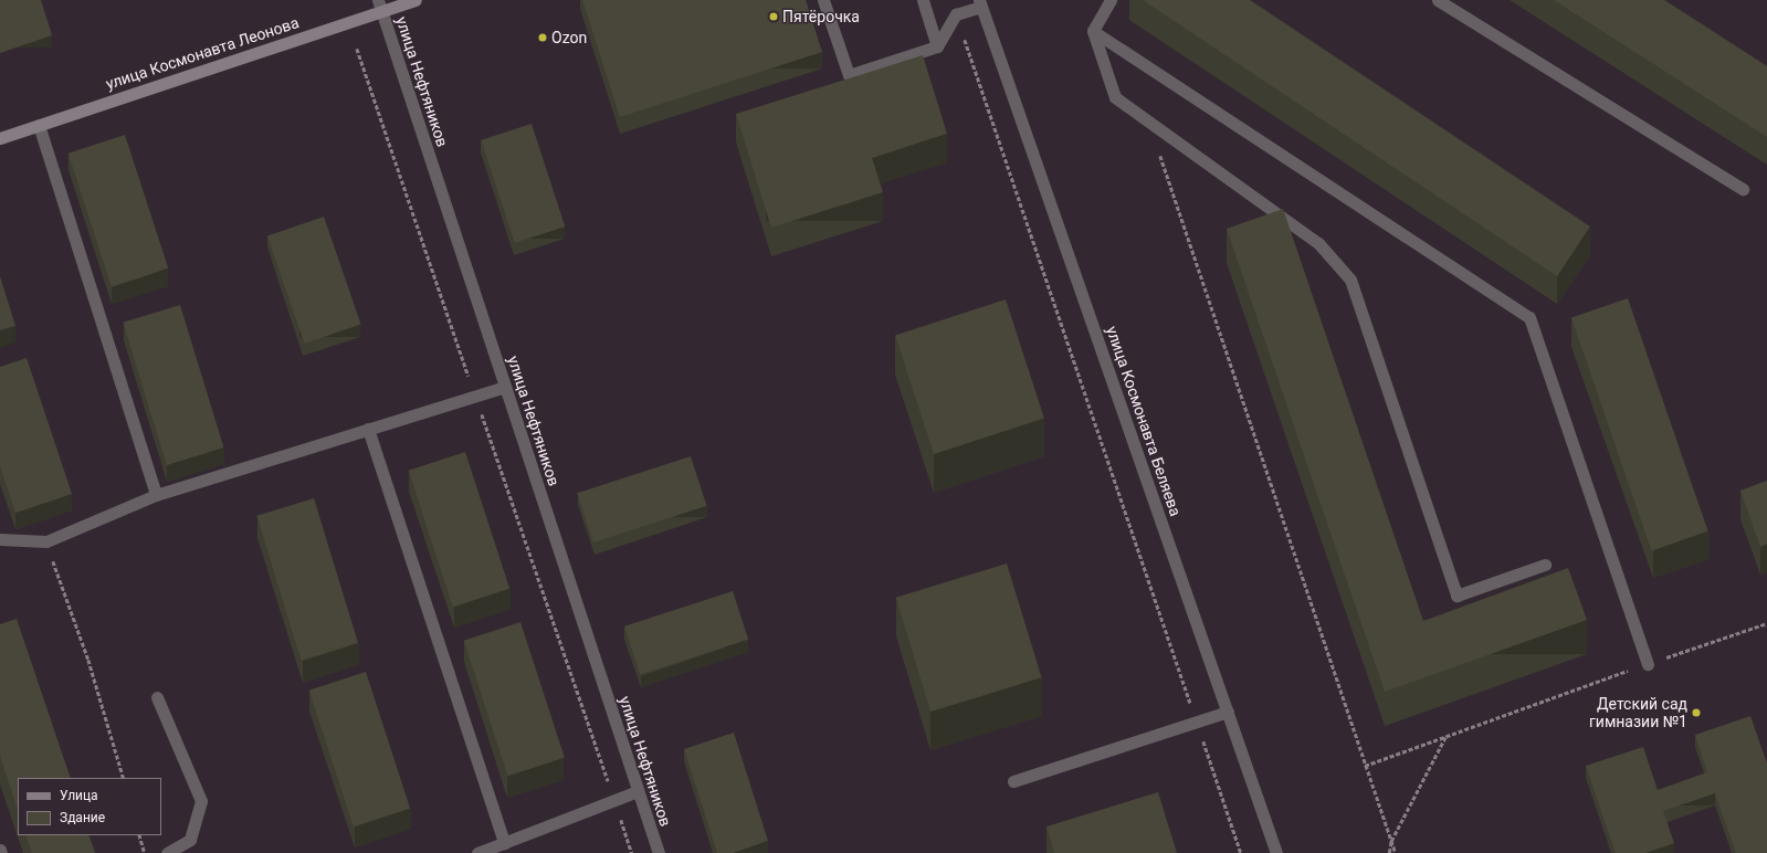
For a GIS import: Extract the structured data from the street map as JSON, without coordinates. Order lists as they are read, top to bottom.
{
  "streets": {
    "main road": ["улица Космонавта Леонова"],
    "street": ["улица Нефтяников", "улица Космонавта Беляева"]
  },
  "crossings": [
    ["улица Космонавта Леонова", "улица Нефтяников"]
  ],
  "places": ["Пятёрочка", "Ozon", "Детский сад гимназии №1"],
  "legend": ["Улица", "Здание"]
}
